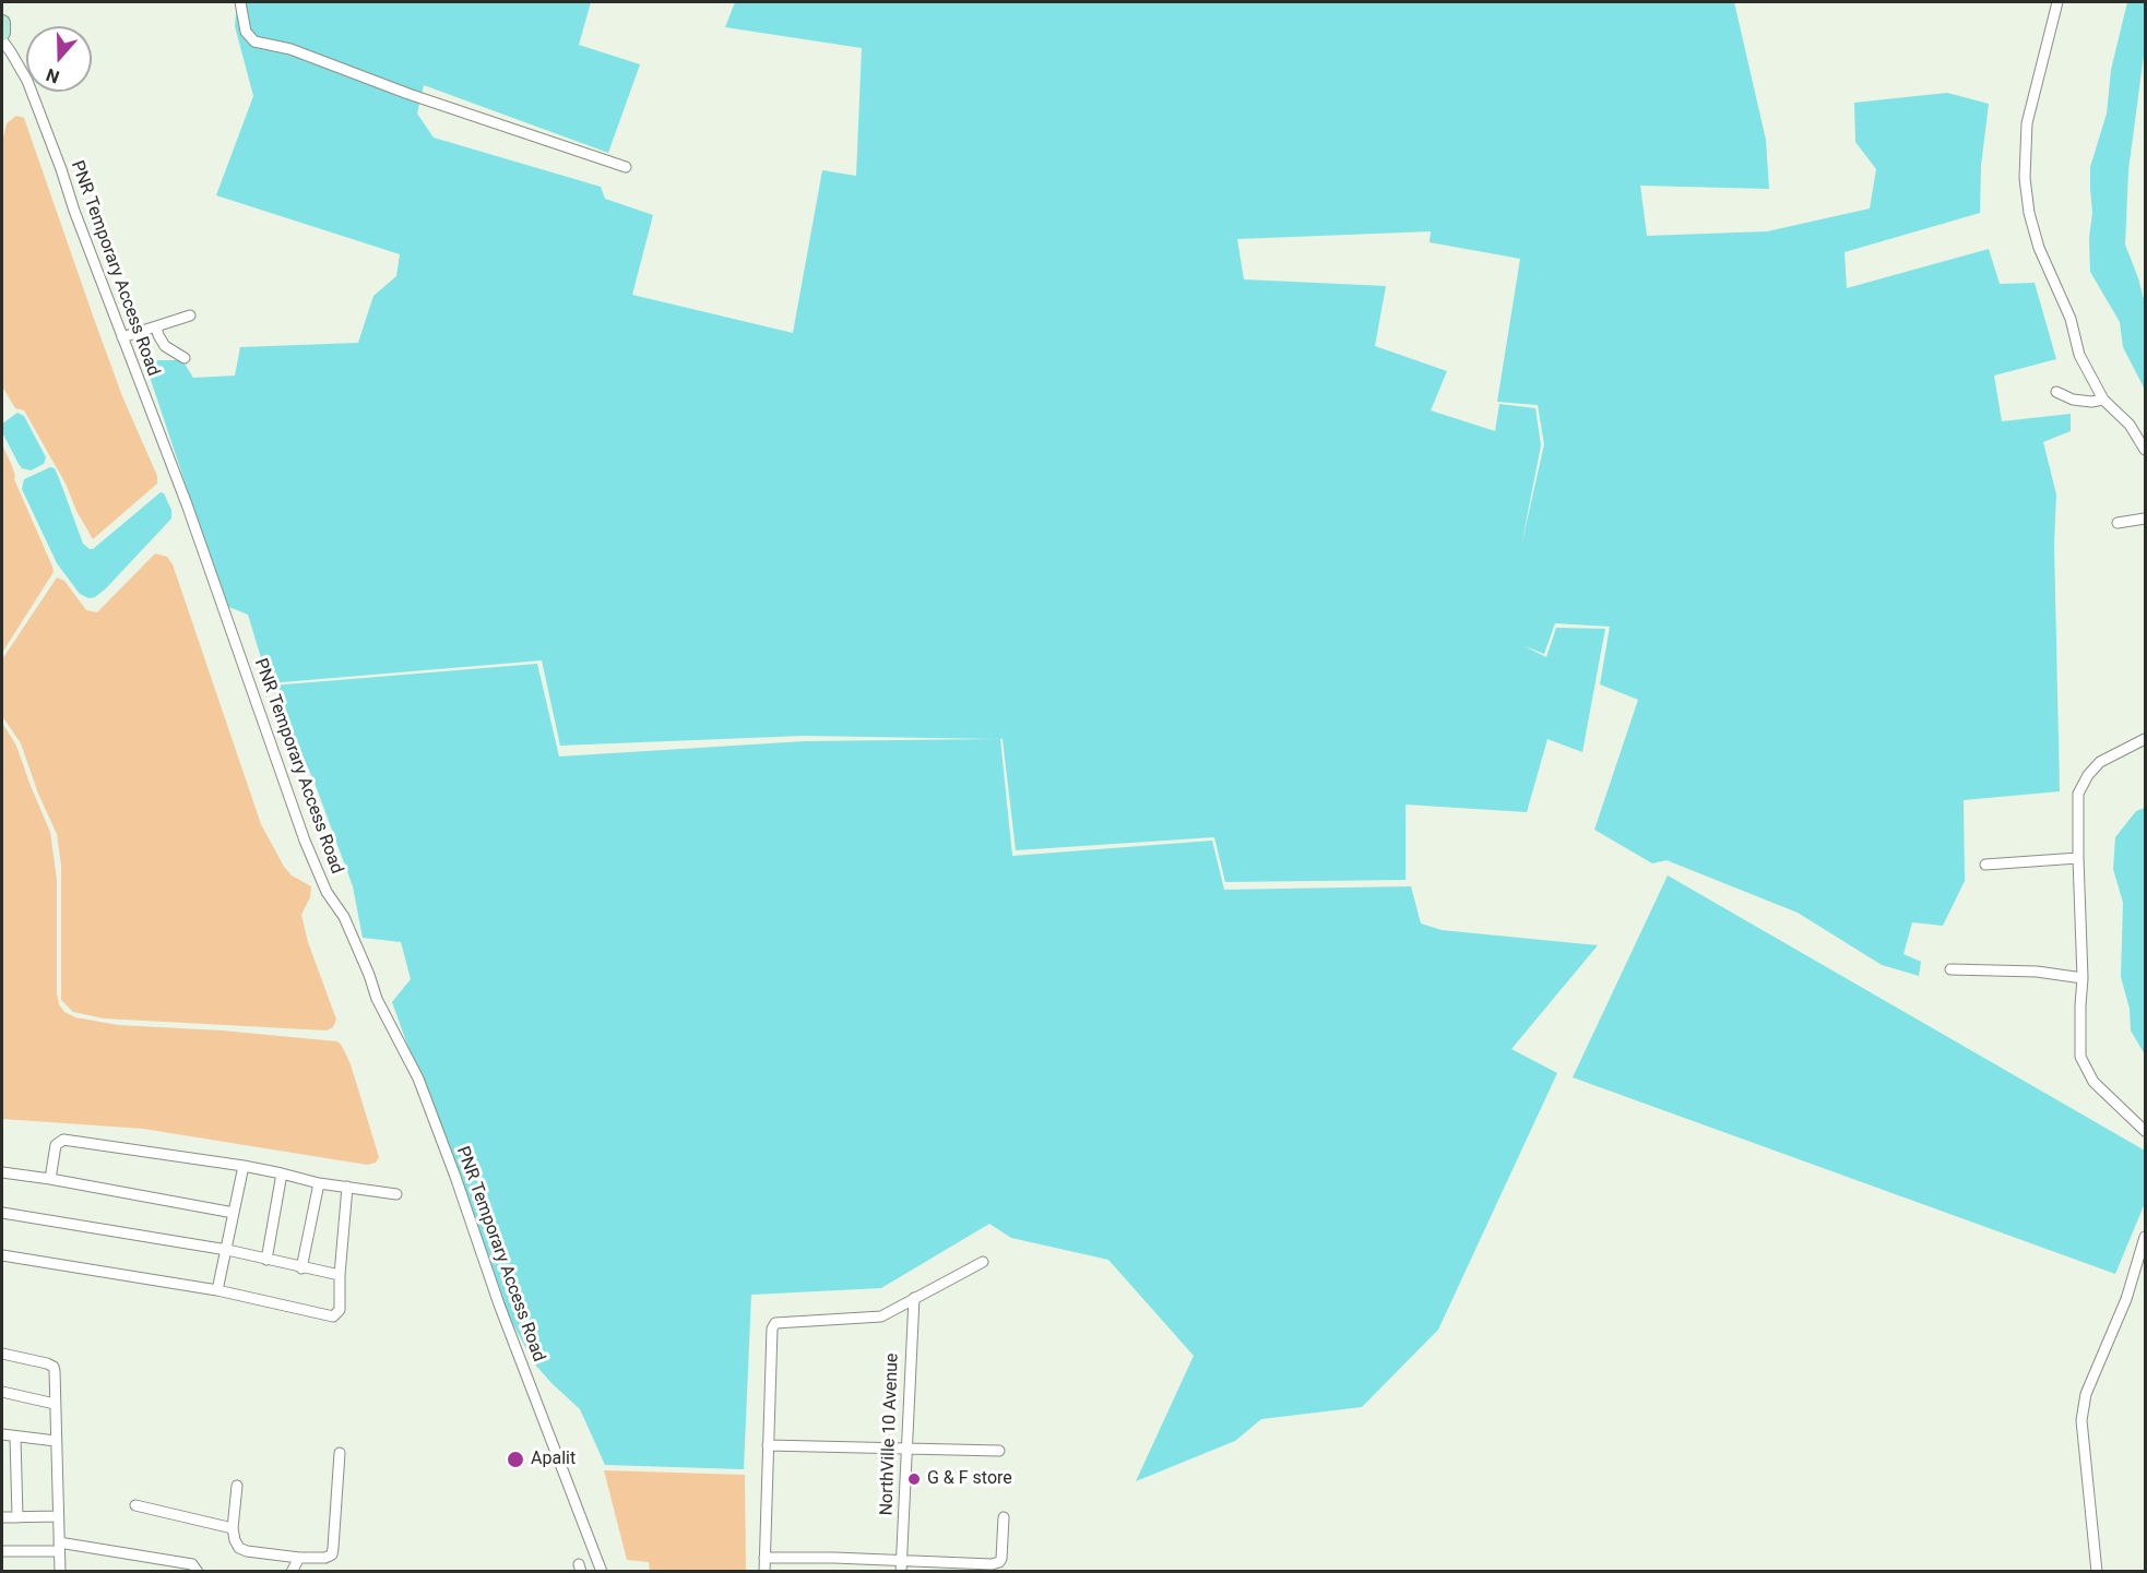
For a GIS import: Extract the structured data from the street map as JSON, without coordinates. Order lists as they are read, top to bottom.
{
  "streets": {
    "street": ["PNR Temporary Access Road", "NorthVille 10 Avenue"]
  },
  "places": ["Apalit", "G & F store"],
  "north": "bottom"
}
